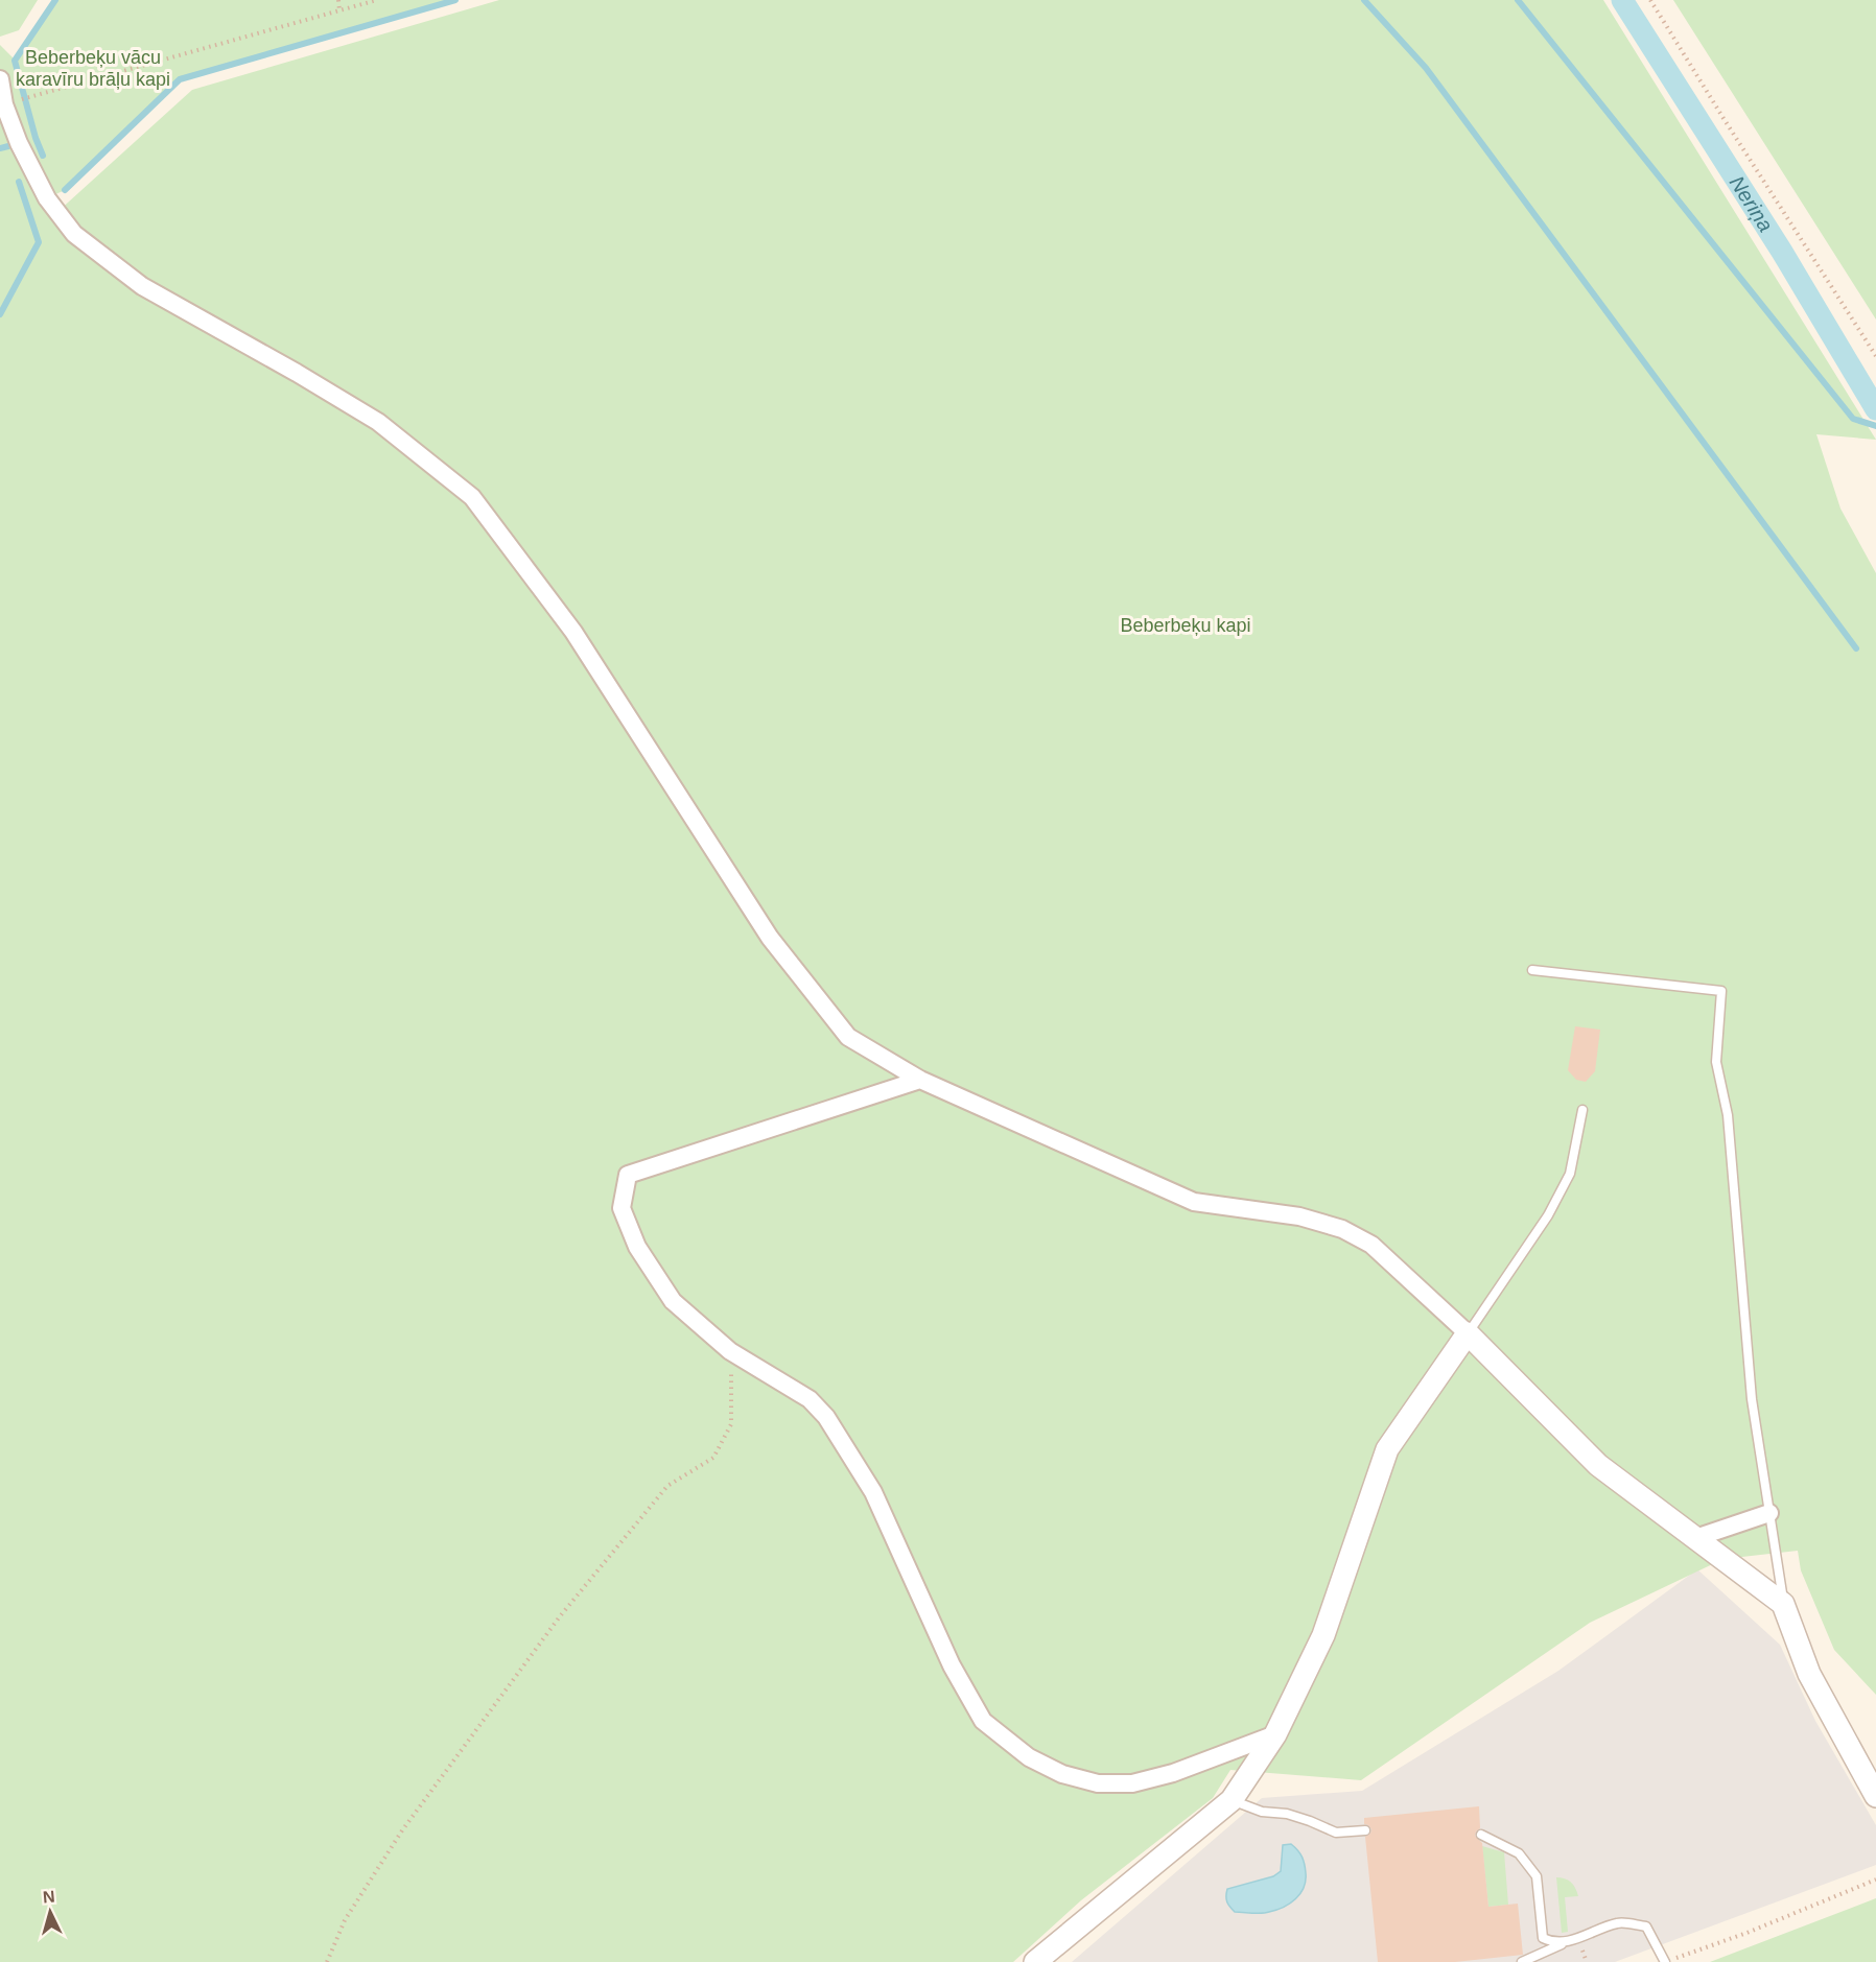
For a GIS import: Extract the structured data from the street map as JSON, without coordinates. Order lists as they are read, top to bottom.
{
  "water": ["Neriņa"],
  "parks": ["Beberbeķu vācu karavīru brāļu kapi", "Beberbeķu kapi"],
  "north": "top"
}
